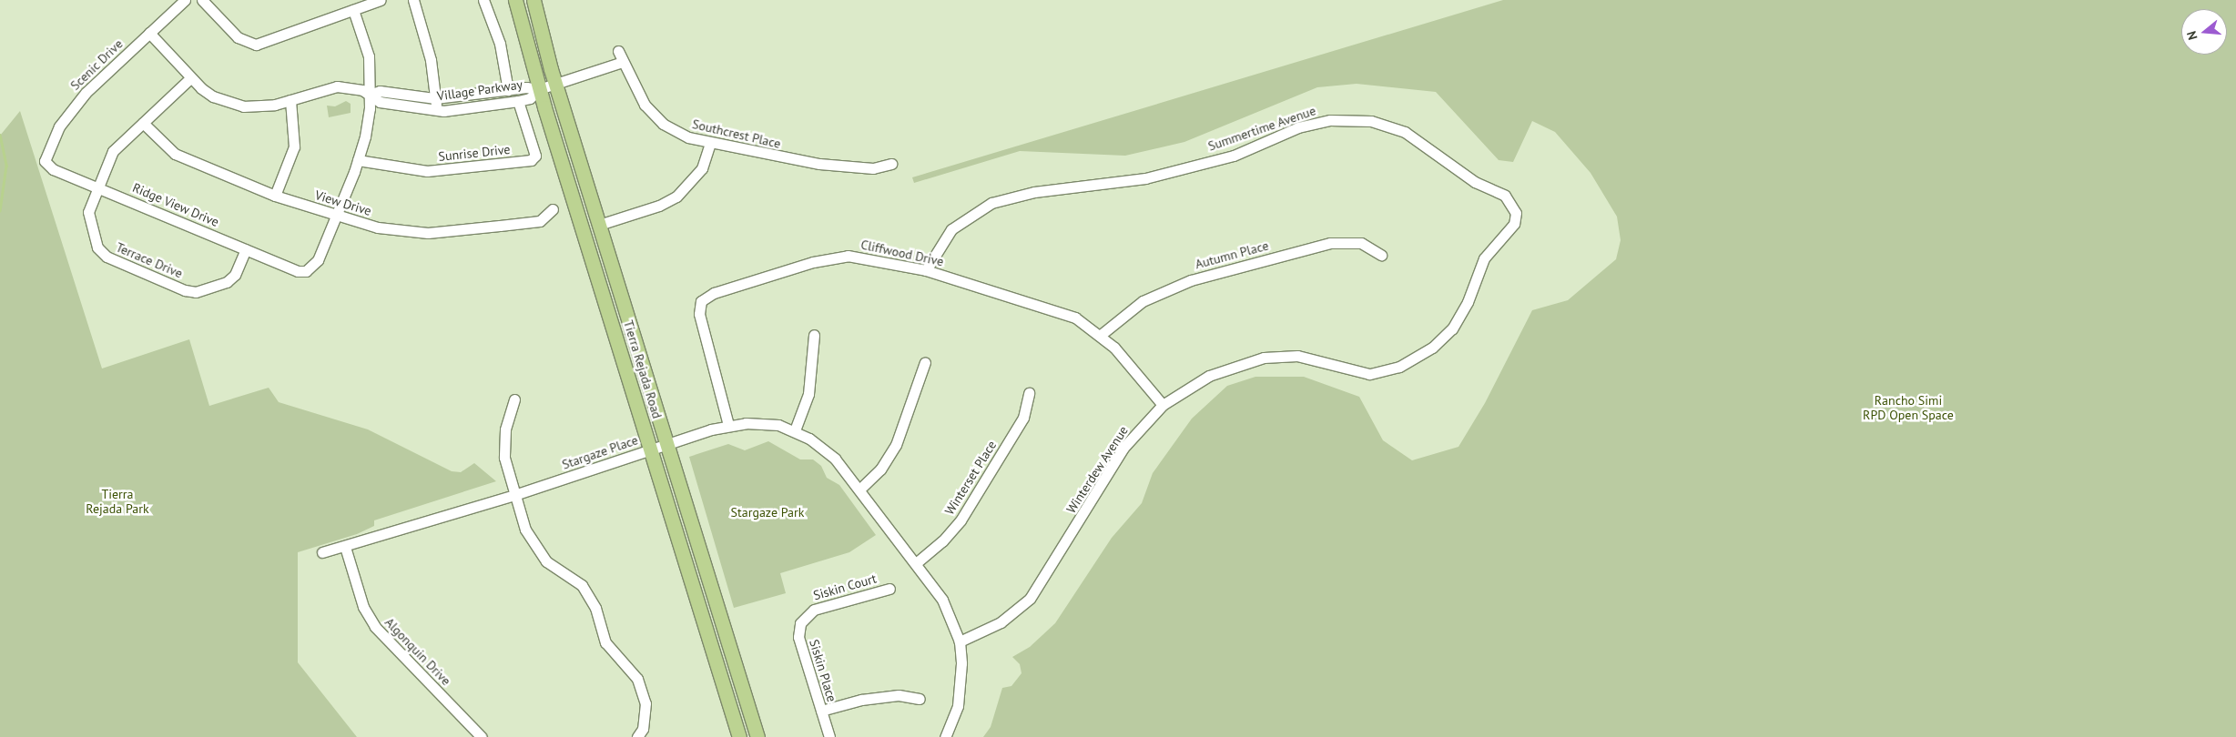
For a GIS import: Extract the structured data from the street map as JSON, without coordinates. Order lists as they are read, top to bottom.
{
  "streets": {
    "main road": ["Tierra Rejada Road"],
    "street": [
      "Scenic Drive",
      "Village Parkway",
      "Summertime Avenue",
      "Southcrest Place",
      "Sunrise Drive",
      "View Drive",
      "Ridge View Drive",
      "Cliffwood Drive",
      "Autumn Place",
      "Terrace Drive",
      "Stargaze Place",
      "Winterdew Avenue",
      "Winterset Place",
      "Siskin Court",
      "Algonquin Drive",
      "Siskin Place"
    ]
  },
  "crossings": [
    ["Scenic Drive", "Village Parkway"],
    ["Scenic Drive", "Ridge View Drive"],
    ["Village Parkway", "Southcrest Place"],
    ["Village Parkway", "Sunrise Drive"],
    ["Village Parkway", "Terrace Drive"],
    ["Village Parkway", "Tierra Rejada Road"],
    ["Summertime Avenue", "Cliffwood Drive"],
    ["Summertime Avenue", "Winterdew Avenue"],
    ["View Drive", "Ridge View Drive"],
    ["View Drive", "Terrace Drive"],
    ["Ridge View Drive", "Terrace Drive"],
    ["Cliffwood Drive", "Autumn Place"],
    ["Cliffwood Drive", "Stargaze Place"],
    ["Cliffwood Drive", "Winterdew Avenue"],
    ["Tierra Rejada Road", "Stargaze Place"],
    ["Stargaze Place", "Winterdew Avenue"],
    ["Stargaze Place", "Winterset Place"],
    ["Stargaze Place", "Algonquin Drive"],
    ["Siskin Court", "Siskin Place"]
  ],
  "parks": ["Rancho Simi RPD Open Space", "Tierra Rejada Park", "Stargaze Park"],
  "north": "left"
}
